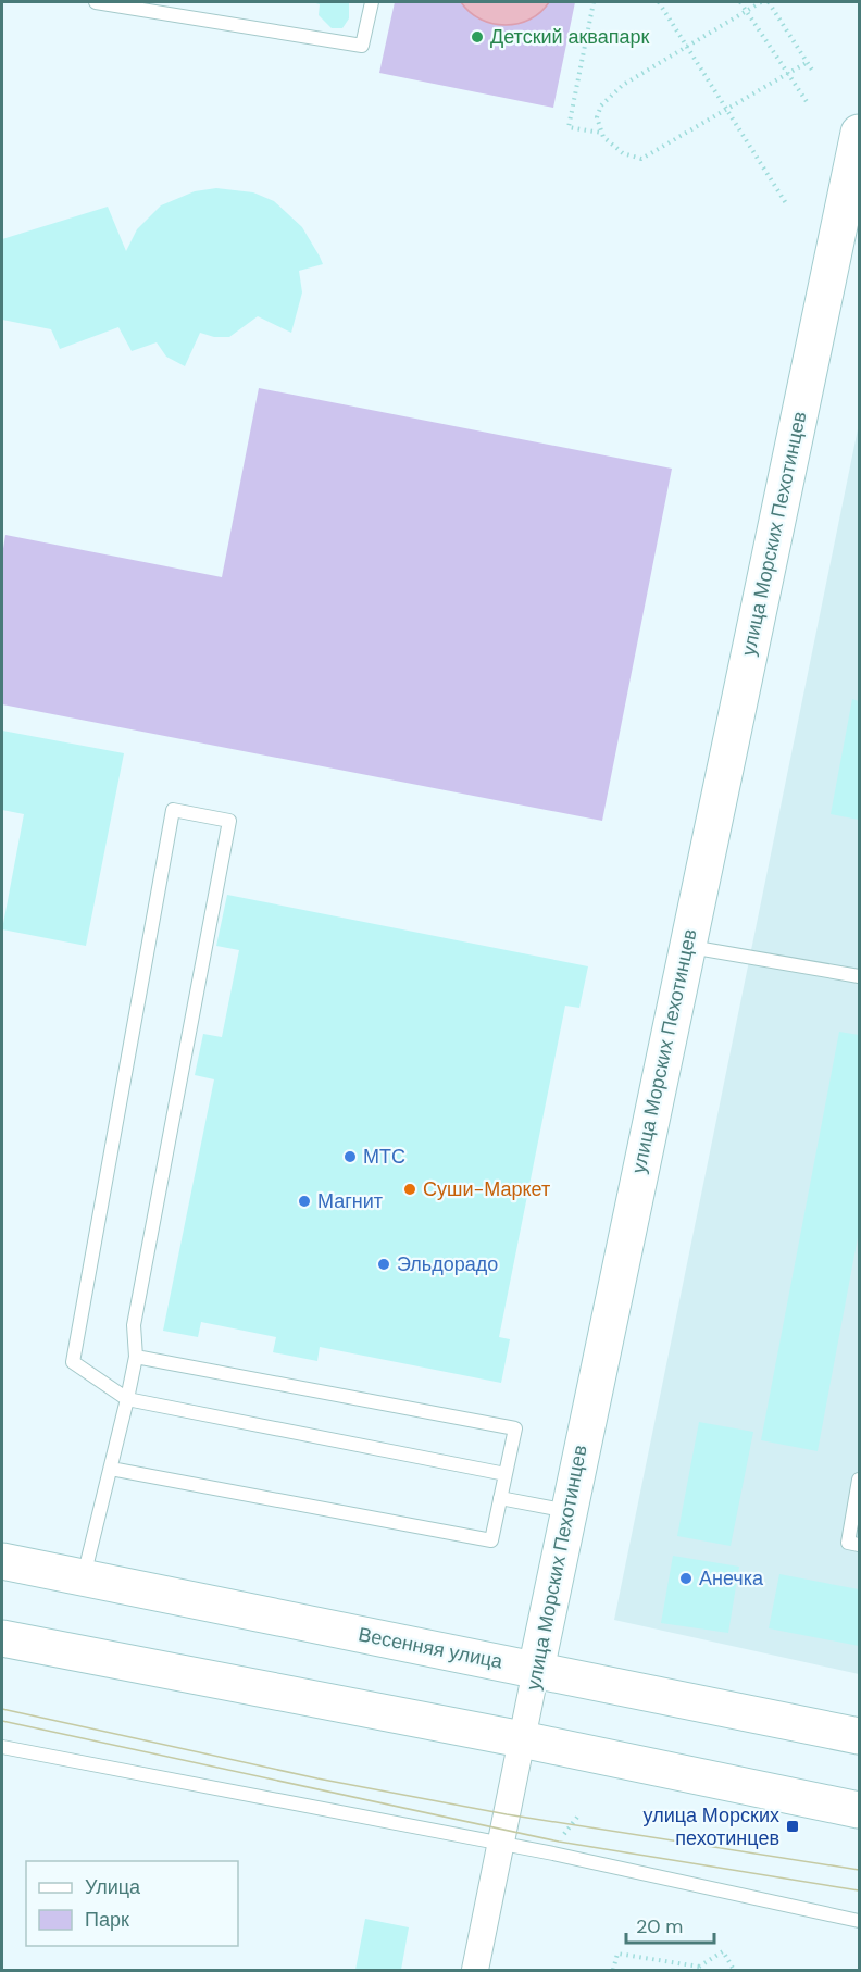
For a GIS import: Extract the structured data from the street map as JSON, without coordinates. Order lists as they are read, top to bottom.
{
  "streets": {
    "street": ["улица Морских Пехотинцев", "Весенняя улица"]
  },
  "crossings": [
    ["улица Морских Пехотинцев", "Весенняя улица"]
  ],
  "places": {
    "other": [
      "Детский аквапарк",
      "МТС",
      "Суши-Маркет",
      "Магнит",
      "Эльдорадо",
      "Анечка"
    ],
    "transit": ["улица Морских пехотинцев"]
  },
  "legend": ["Улица", "Парк"],
  "scale_bar": "20 m"
}
